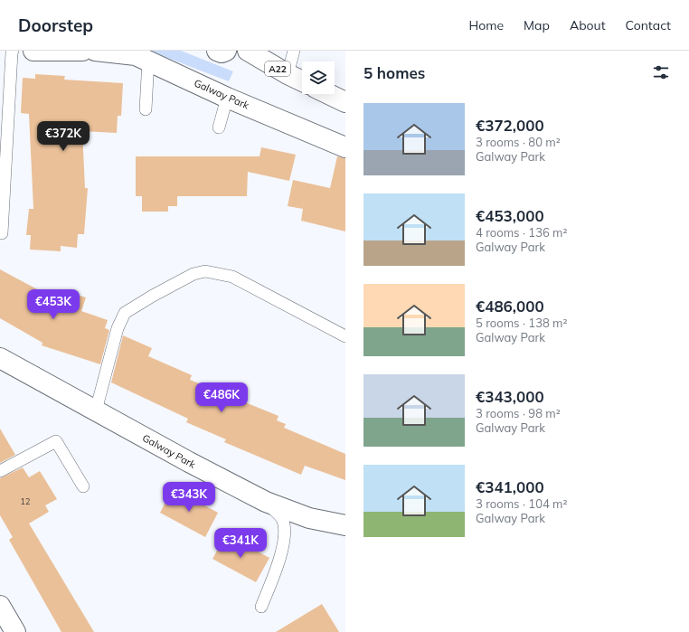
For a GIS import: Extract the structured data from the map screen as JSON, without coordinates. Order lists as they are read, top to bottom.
{
  "streets": {
    "main road": ["A22", "Galway Park"]
  },
  "house_numbers": ["12"],
  "page": {
    "header": "Doorstep",
    "nav": [
      "Home",
      "Map",
      "About",
      "Contact"
    ],
    "heading": "5 homes",
    "list": [
      {
        "name": "€372,000",
        "note": "3 rooms · 80 m² · Galway Park"
      },
      {
        "name": "€453,000",
        "note": "4 rooms · 136 m² · Galway Park"
      },
      {
        "name": "€486,000",
        "note": "5 rooms · 138 m² · Galway Park"
      },
      {
        "name": "€343,000",
        "note": "3 rooms · 98 m² · Galway Park"
      },
      {
        "name": "€341,000",
        "note": "3 rooms · 104 m² · Galway Park"
      }
    ],
    "price": [
      "€372K",
      "€453K",
      "€486K",
      "€343K",
      "€341K"
    ]
  }
}
